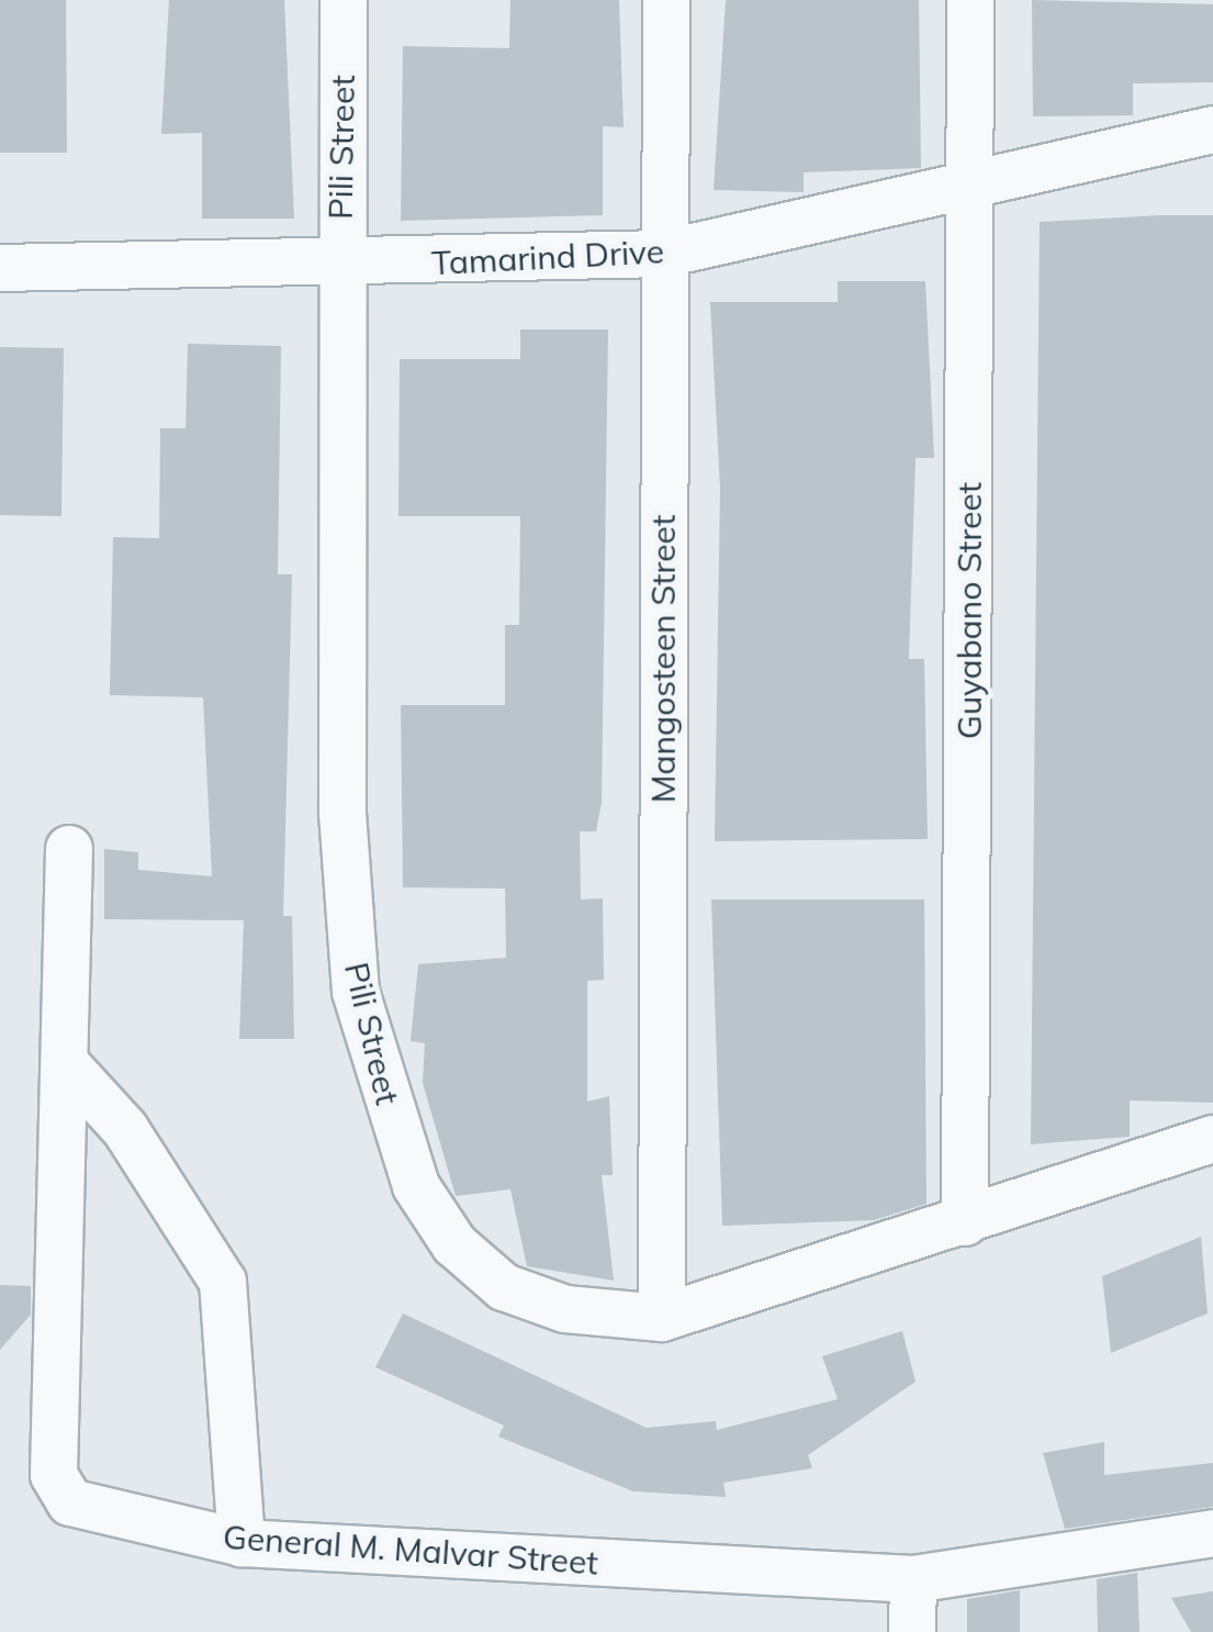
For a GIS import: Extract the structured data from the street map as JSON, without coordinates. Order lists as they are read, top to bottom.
{
  "streets": {
    "street": [
      "Pili Street",
      "Tamarind Drive",
      "Guyabano Street",
      "Mangosteen Street",
      "General M. Malvar Street"
    ]
  },
  "crossings": [
    ["Pili Street", "Tamarind Drive"],
    ["Pili Street", "Guyabano Street"],
    ["Pili Street", "Mangosteen Street"],
    ["Tamarind Drive", "Guyabano Street"],
    ["Tamarind Drive", "Mangosteen Street"]
  ]
}
